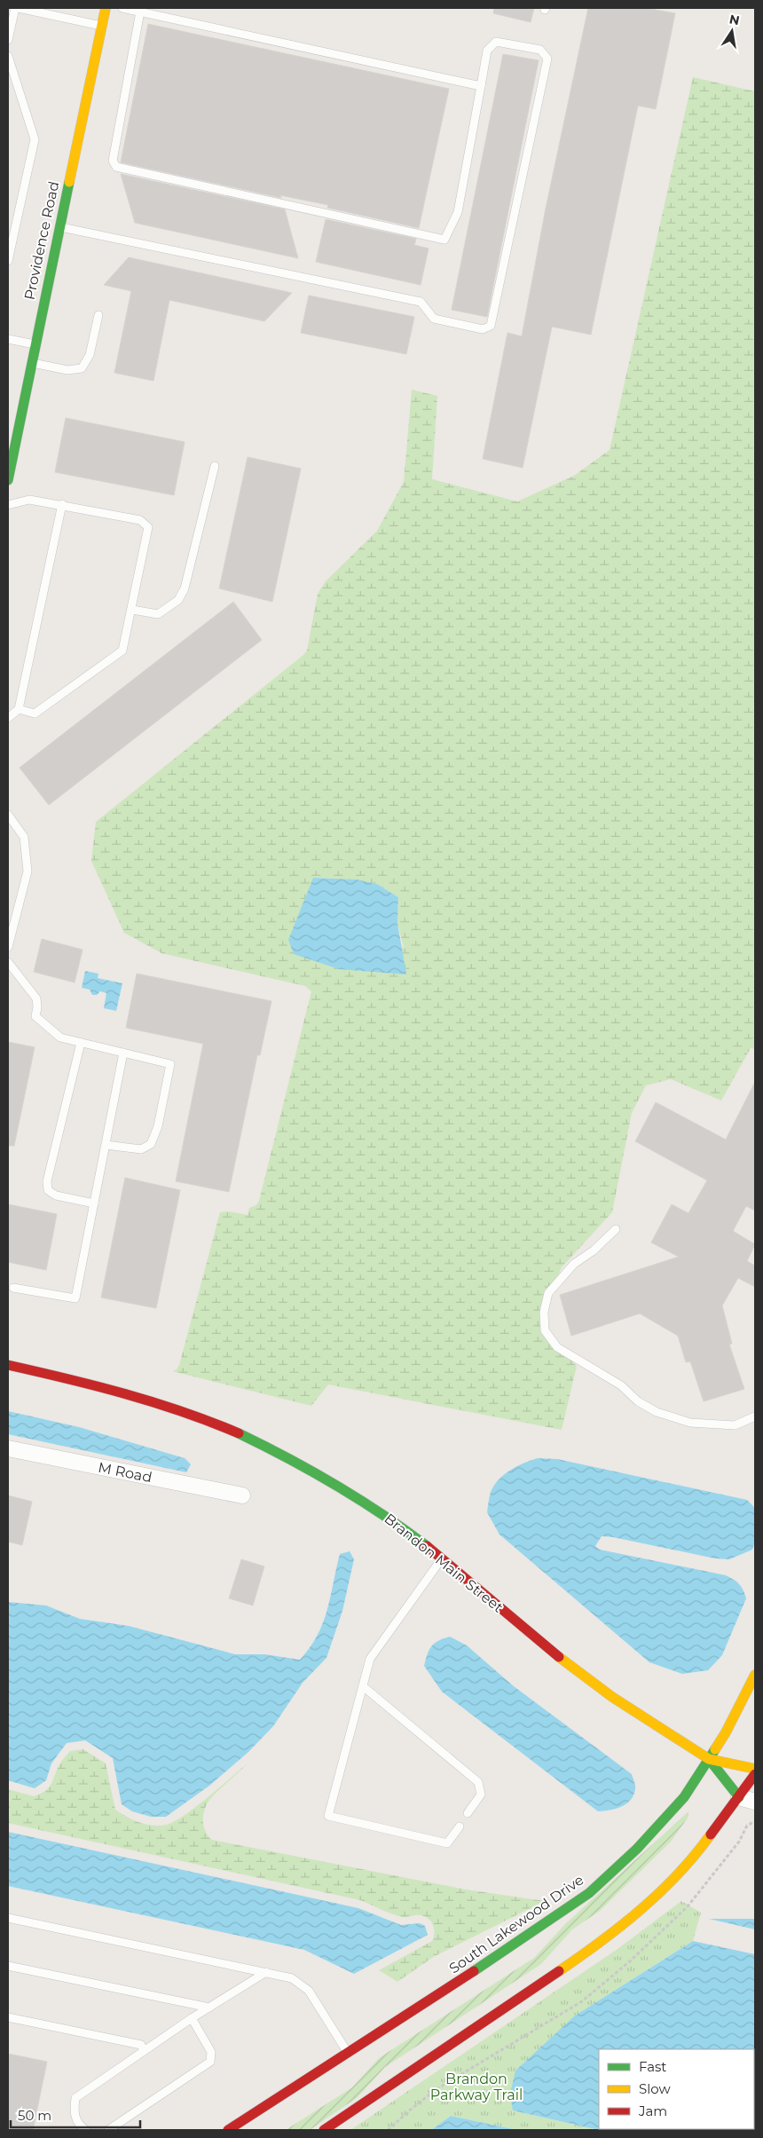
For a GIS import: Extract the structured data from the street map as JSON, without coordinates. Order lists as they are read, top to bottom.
{
  "streets": {
    "street": [
      "Providence Road",
      "M Road",
      "Brandon Main Street",
      "South Lakewood Drive"
    ]
  },
  "crossings": [
    ["Brandon Main Street", "South Lakewood Drive"]
  ],
  "parks": ["Brandon Parkway Trail"],
  "legend": ["Fast", "Slow", "Jam"],
  "scale_bar": "50 m",
  "north": "top"
}
